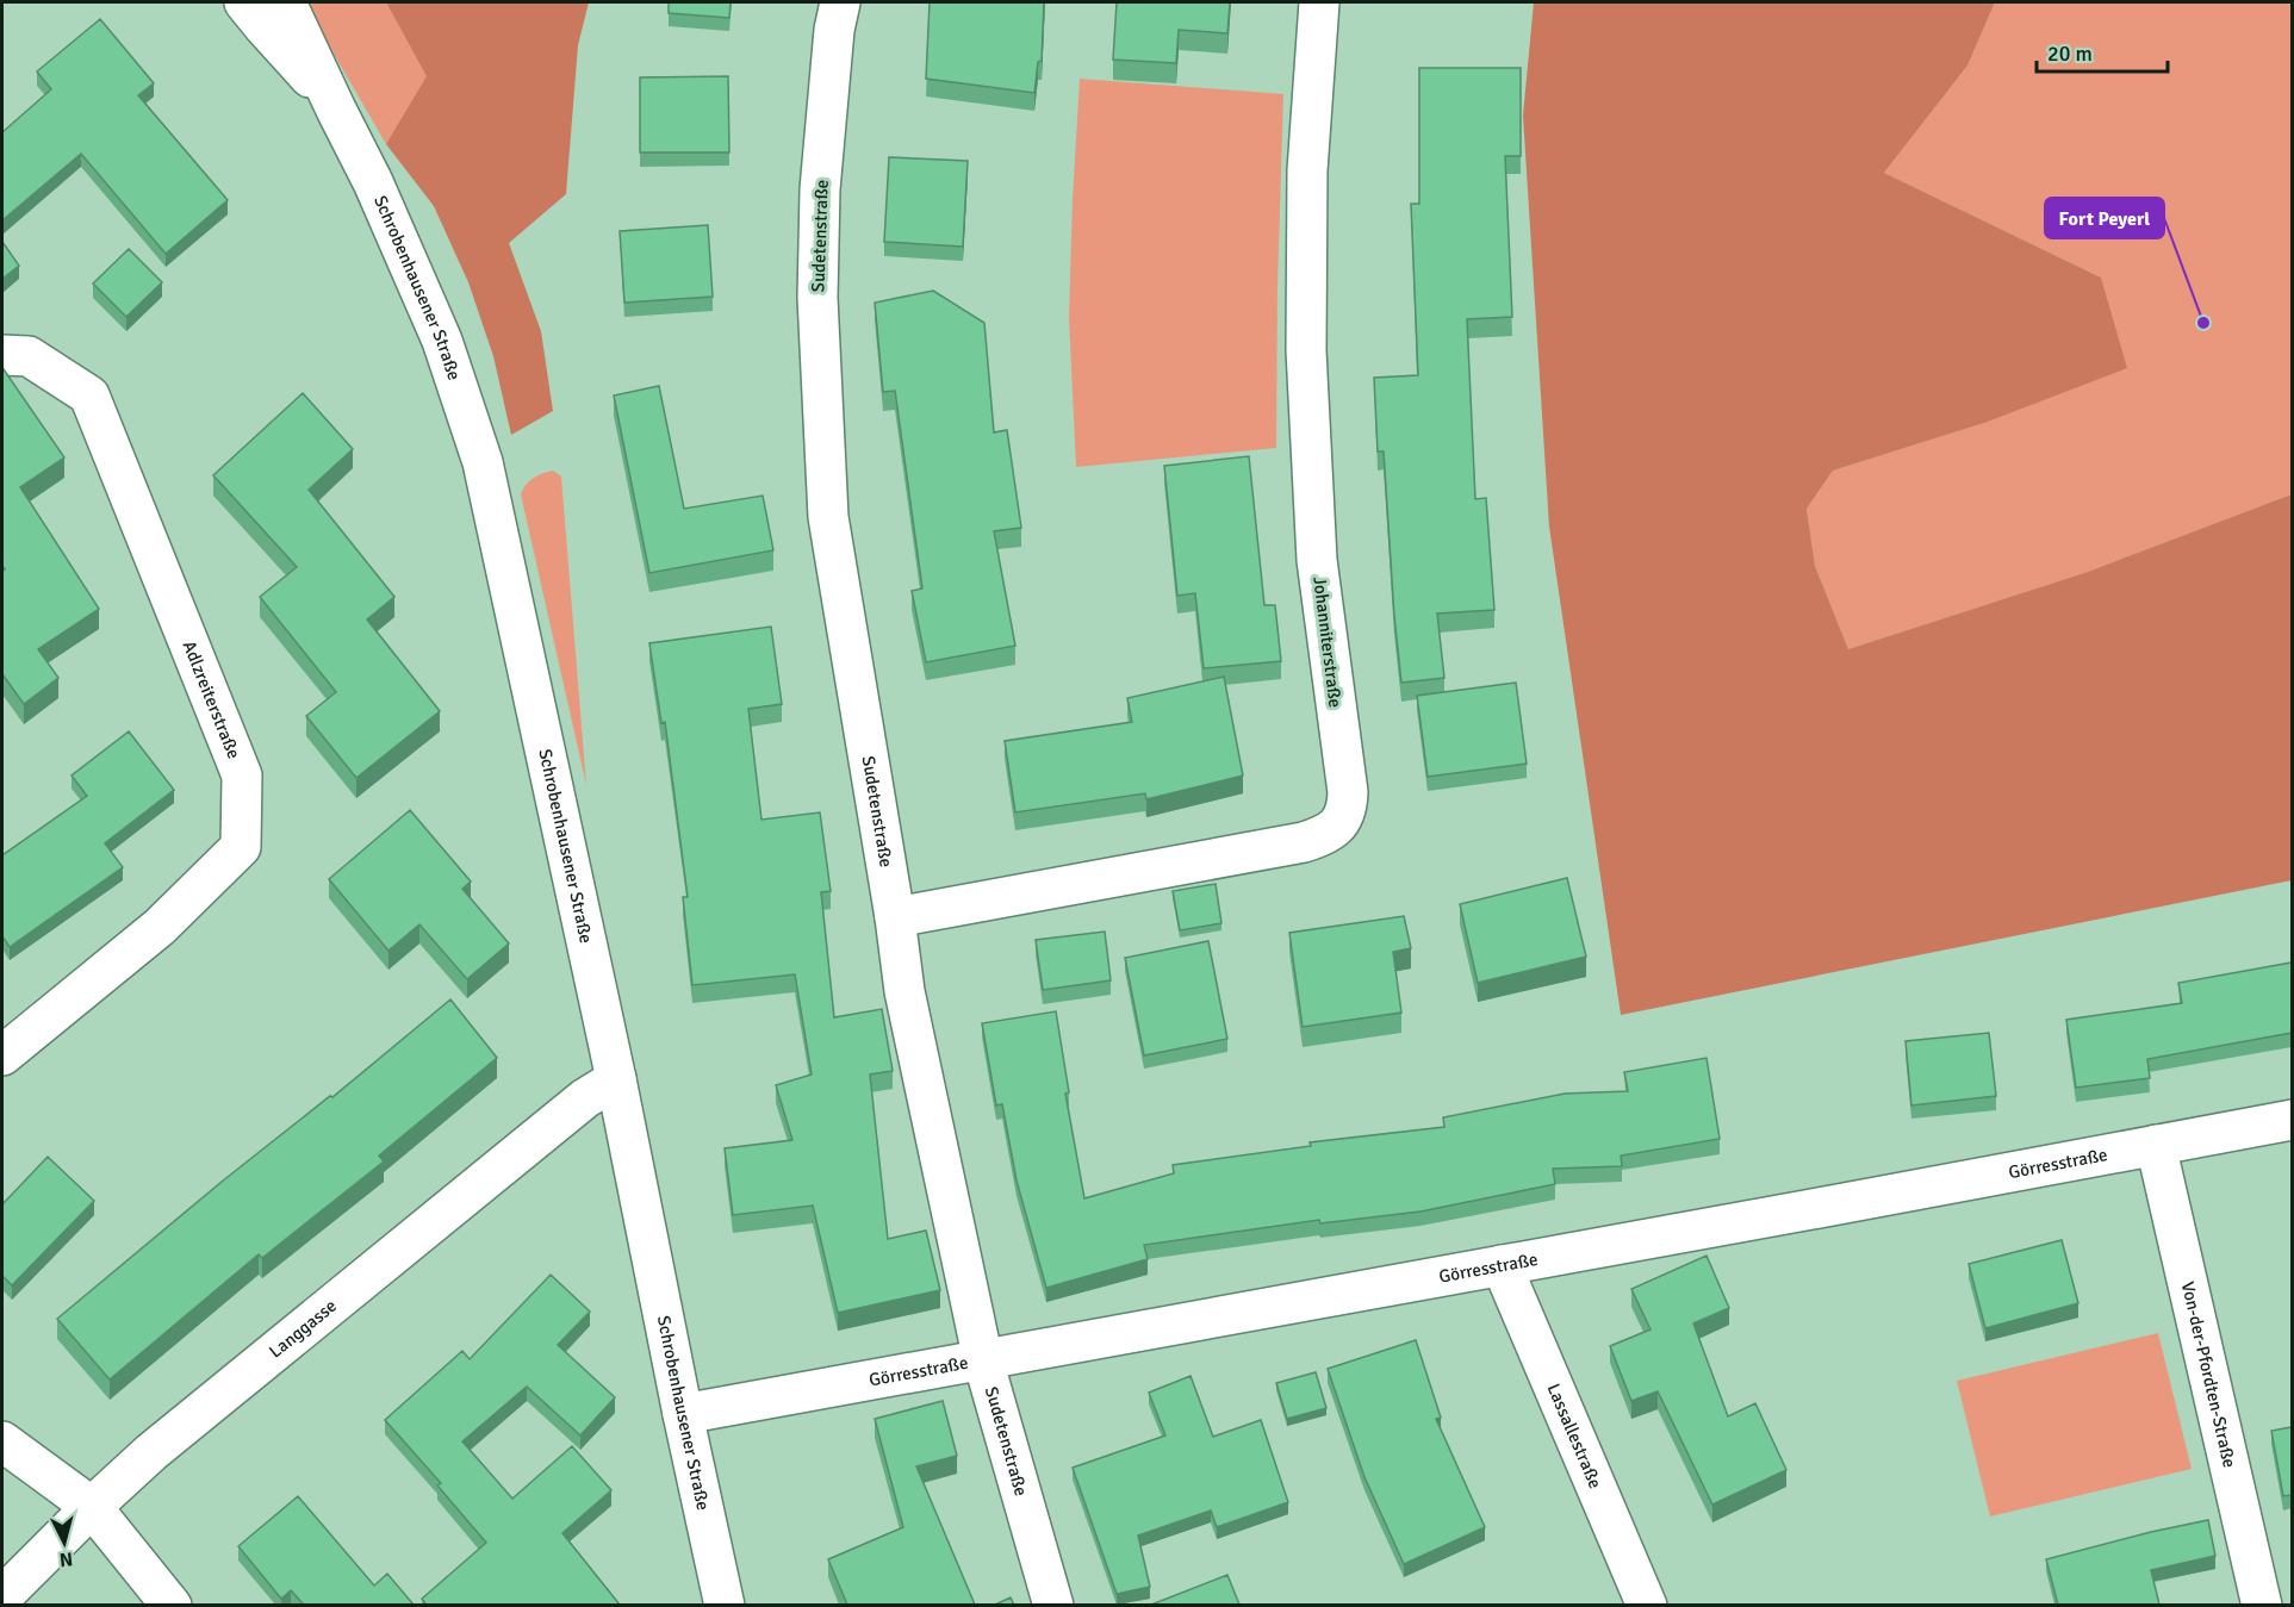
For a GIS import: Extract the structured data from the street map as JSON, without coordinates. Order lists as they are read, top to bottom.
{
  "streets": {
    "street": [
      "Sudetenstraße",
      "Schrobenhausener Straße",
      "Johanniterstraße",
      "Adlzreiterstraße",
      "Görresstraße",
      "Langgasse",
      "Von-der-Pfordten-Straße",
      "Lassallestraße"
    ]
  },
  "crossings": [
    ["Sudetenstraße", "Johanniterstraße"],
    ["Sudetenstraße", "Görresstraße"],
    ["Schrobenhausener Straße", "Görresstraße"],
    ["Schrobenhausener Straße", "Langgasse"],
    ["Görresstraße", "Von-der-Pfordten-Straße"],
    ["Görresstraße", "Lassallestraße"]
  ],
  "places": ["Fort Peyerl"],
  "scale_bar": "20 m",
  "north": "bottom"
}
